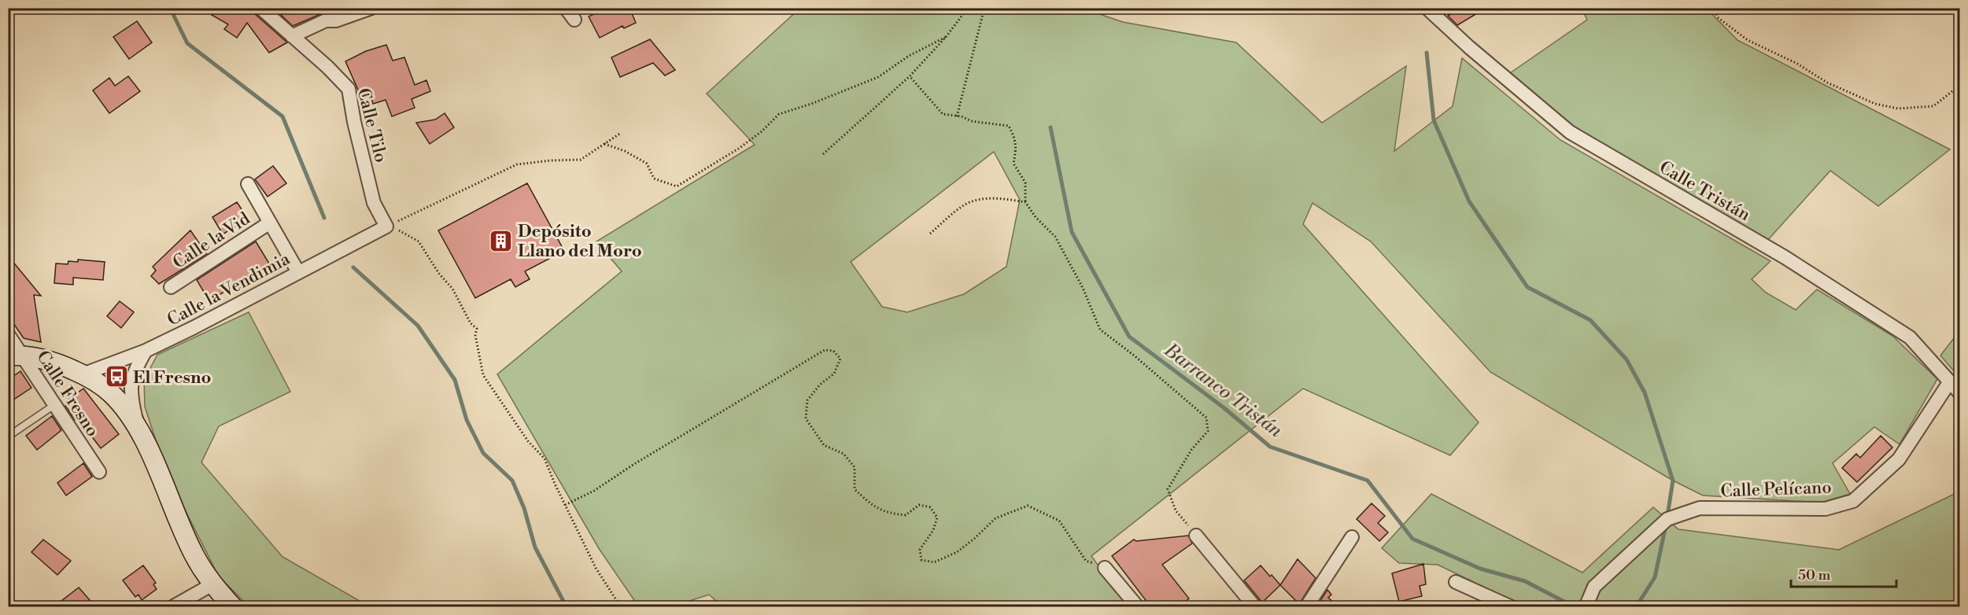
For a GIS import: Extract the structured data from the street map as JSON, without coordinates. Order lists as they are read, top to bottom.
{
  "streets": {
    "street": [
      "Calle Tilo",
      "Calle Tristán",
      "Calle la Vid",
      "Calle la Vendimia",
      "Calle Fresno",
      "Calle Pelícano"
    ]
  },
  "crossings": [
    ["Calle Tilo", "Calle la Vendimia"],
    ["Calle Tristán", "Calle Pelícano"]
  ],
  "water": ["Barranco Tristán"],
  "places": {
    "building": ["Depósito Llano del Moro"],
    "bus stop": ["El Fresno"]
  },
  "scale_bar": "50 m"
}
